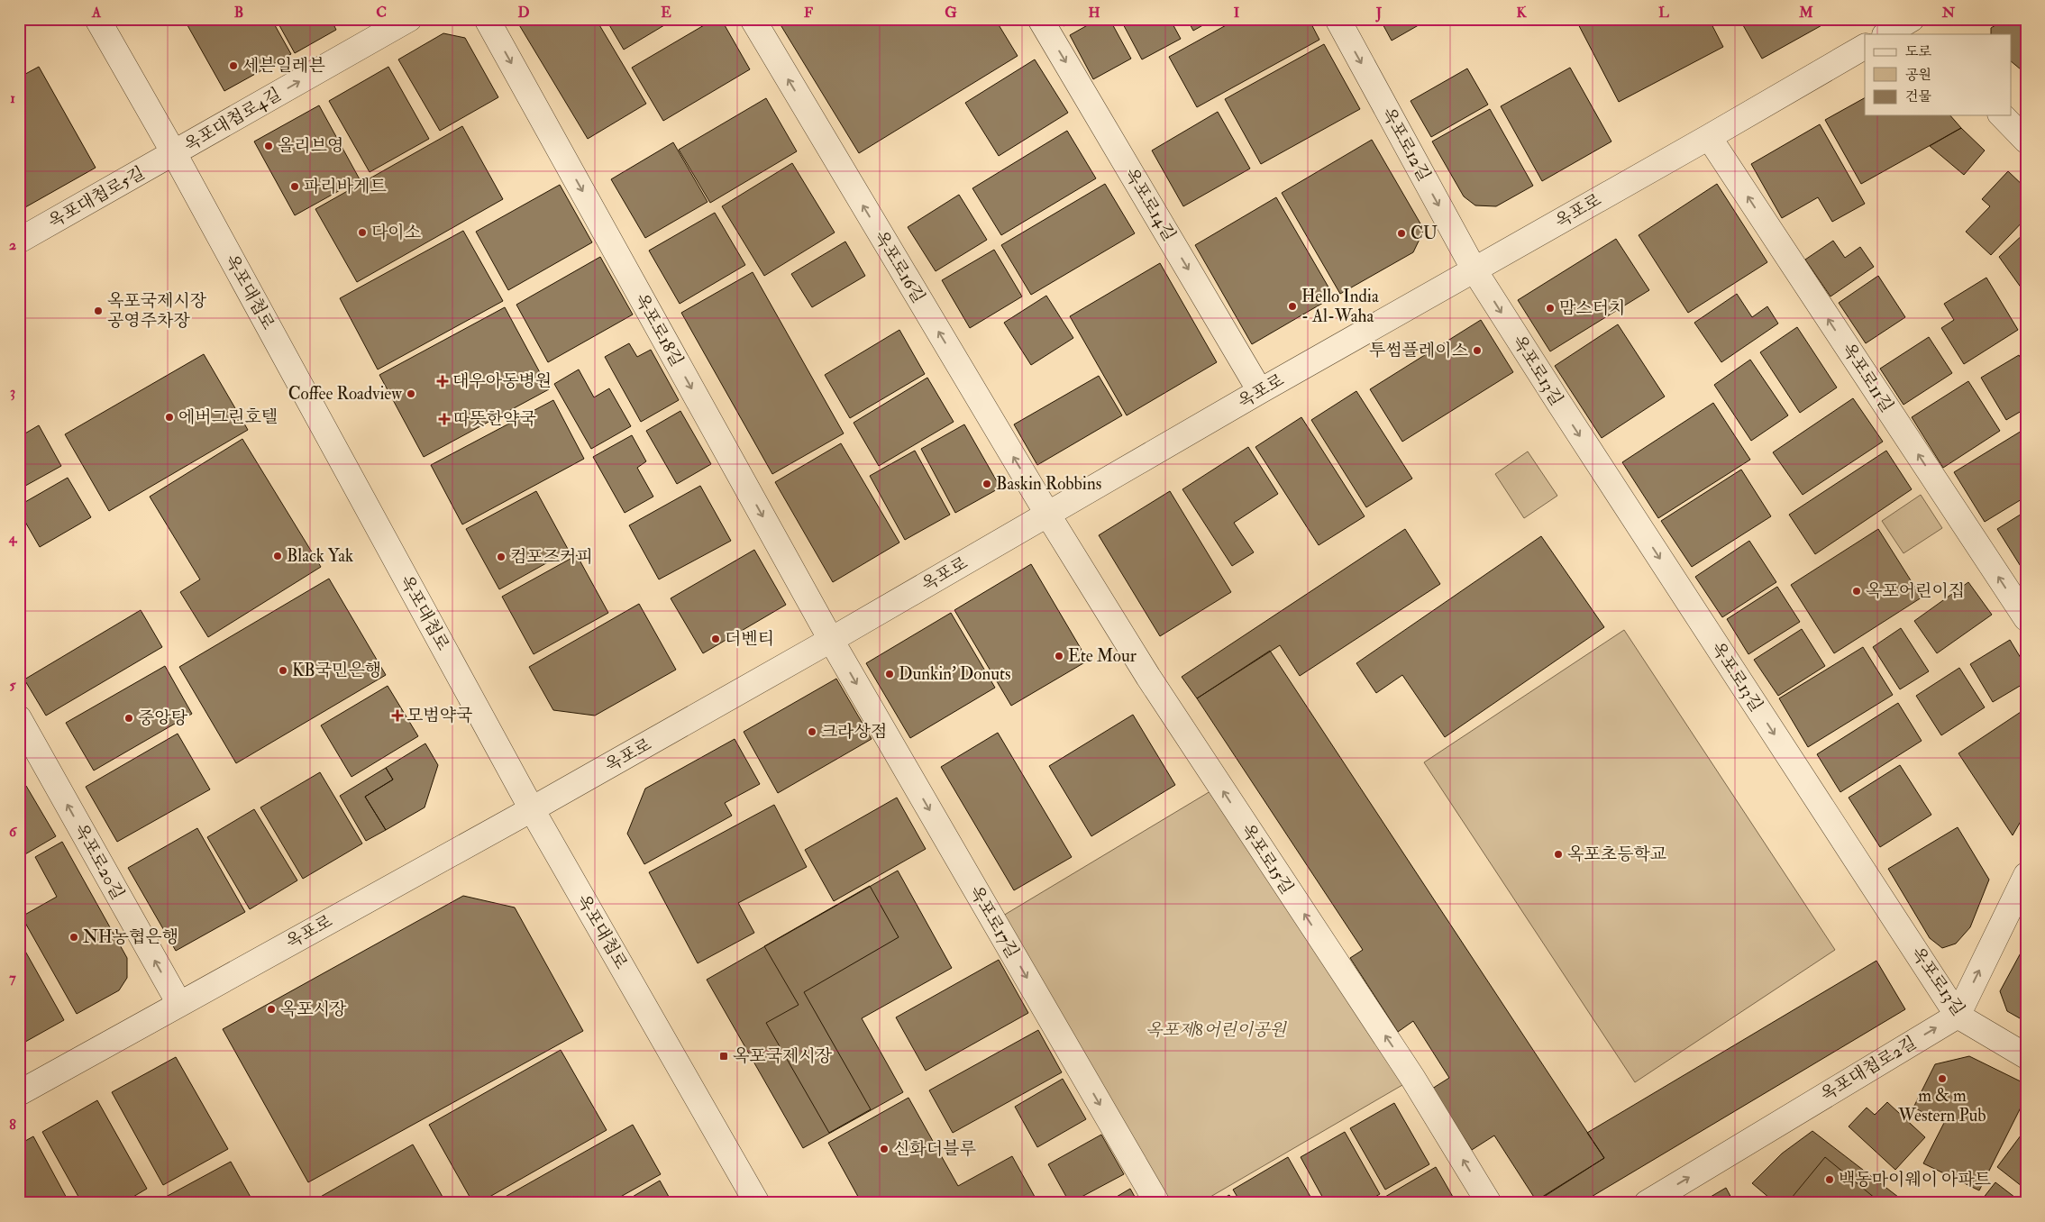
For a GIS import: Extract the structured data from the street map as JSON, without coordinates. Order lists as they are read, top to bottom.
{
  "streets": {
    "street": [
      "옥포대첩로4길",
      "옥포로12길",
      "옥포대첩로5길",
      "옥포로14길",
      "옥포로",
      "옥포로16길",
      "옥포대첩로",
      "옥포로18길",
      "옥포로13길",
      "옥포로11길",
      "옥포로15길",
      "옥포로20길",
      "옥포로17길",
      "옥포대첩로2길"
    ]
  },
  "crossings": [
    ["옥포대첩로4길", "옥포대첩로5길"],
    ["옥포대첩로4길", "옥포대첩로"],
    ["옥포로12길", "옥포로"],
    ["옥포로12길", "옥포로13길"],
    ["옥포대첩로5길", "옥포대첩로"],
    ["옥포로14길", "옥포로"],
    ["옥포로", "옥포로16길"],
    ["옥포로", "옥포대첩로"],
    ["옥포로", "옥포로18길"],
    ["옥포로", "옥포로13길"],
    ["옥포로", "옥포로11길"],
    ["옥포로", "옥포로15길"],
    ["옥포로", "옥포로20길"],
    ["옥포로", "옥포로17길"],
    ["옥포로16길", "옥포로15길"],
    ["옥포로18길", "옥포로17길"],
    ["옥포로13길", "옥포대첩로2길"]
  ],
  "one_way": [
    "옥포대첩로4길",
    "옥포로12길",
    "옥포로14길",
    "옥포로16길",
    "옥포로18길",
    "옥포로13길",
    "옥포로11길",
    "옥포로15길",
    "옥포로20길",
    "옥포로17길",
    "옥포대첩로2길"
  ],
  "parks": ["옥포제8어린이공원"],
  "places": {
    "other": [
      "세븐일레븐",
      "올리브영",
      "파리바게트",
      "다이소",
      "CU",
      "Hello India - Al-Waha",
      "맘스터치",
      "옥포국제시장 공영주차장",
      "투썸플레이스",
      "Coffee Roadview",
      "에버그린호텔",
      "Baskin Robbins",
      "Black Yak",
      "컴포즈커피",
      "옥포어린이집",
      "더벤티",
      "Ete Mour",
      "KB국민은행",
      "Dunkin' Donuts",
      "중앙탕",
      "크라상점",
      "옥포초등학교",
      "NH농협은행",
      "옥포시장",
      "m & m Western Pub",
      "신화더블루",
      "백동마이웨이 아파트"
    ],
    "health": ["대우아동병원", "따뜻한약국", "모범약국"],
    "transit": ["옥포국제시장"]
  },
  "legend": ["도로", "공원", "건물"],
  "grid": {
    "columns": [
      "A",
      "B",
      "C",
      "D",
      "E",
      "F",
      "G",
      "H",
      "I",
      "J",
      "K",
      "L",
      "M",
      "N"
    ],
    "rows": [
      "1",
      "2",
      "3",
      "4",
      "5",
      "6",
      "7",
      "8"
    ]
  }
}
